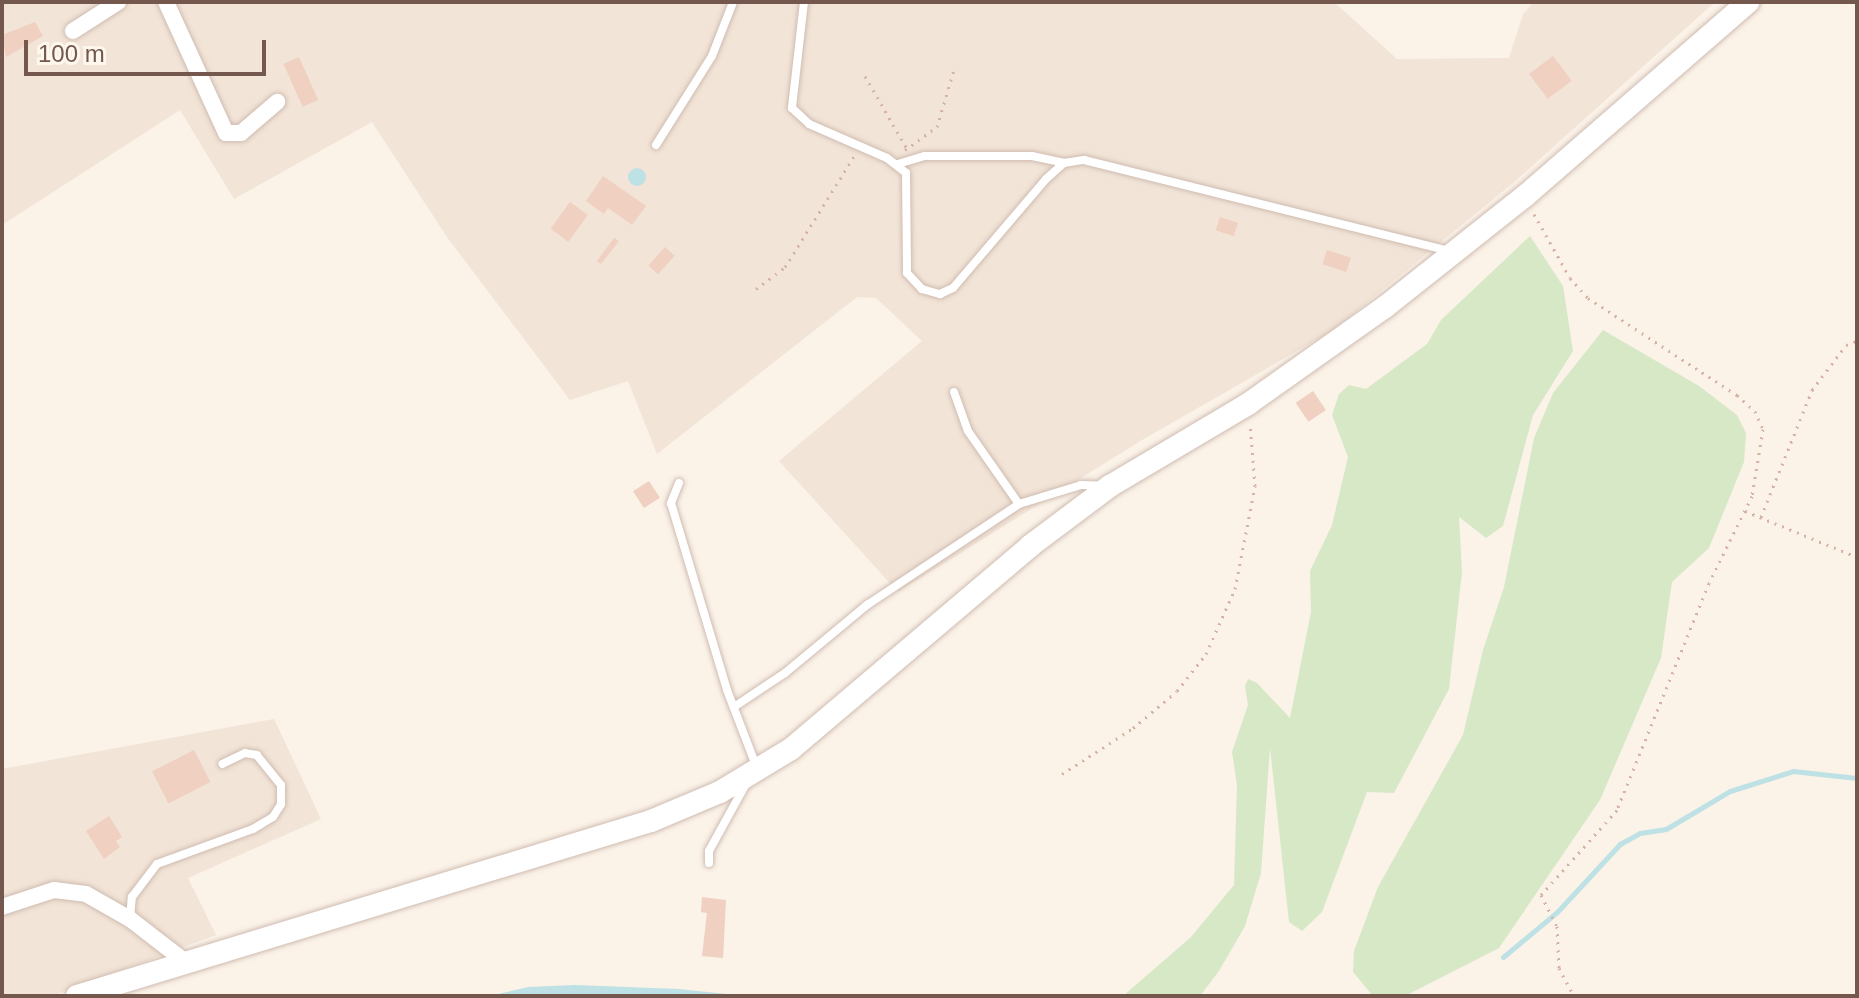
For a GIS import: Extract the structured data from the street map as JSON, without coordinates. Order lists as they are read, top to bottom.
{
  "scale_bar": "100 m"
}
